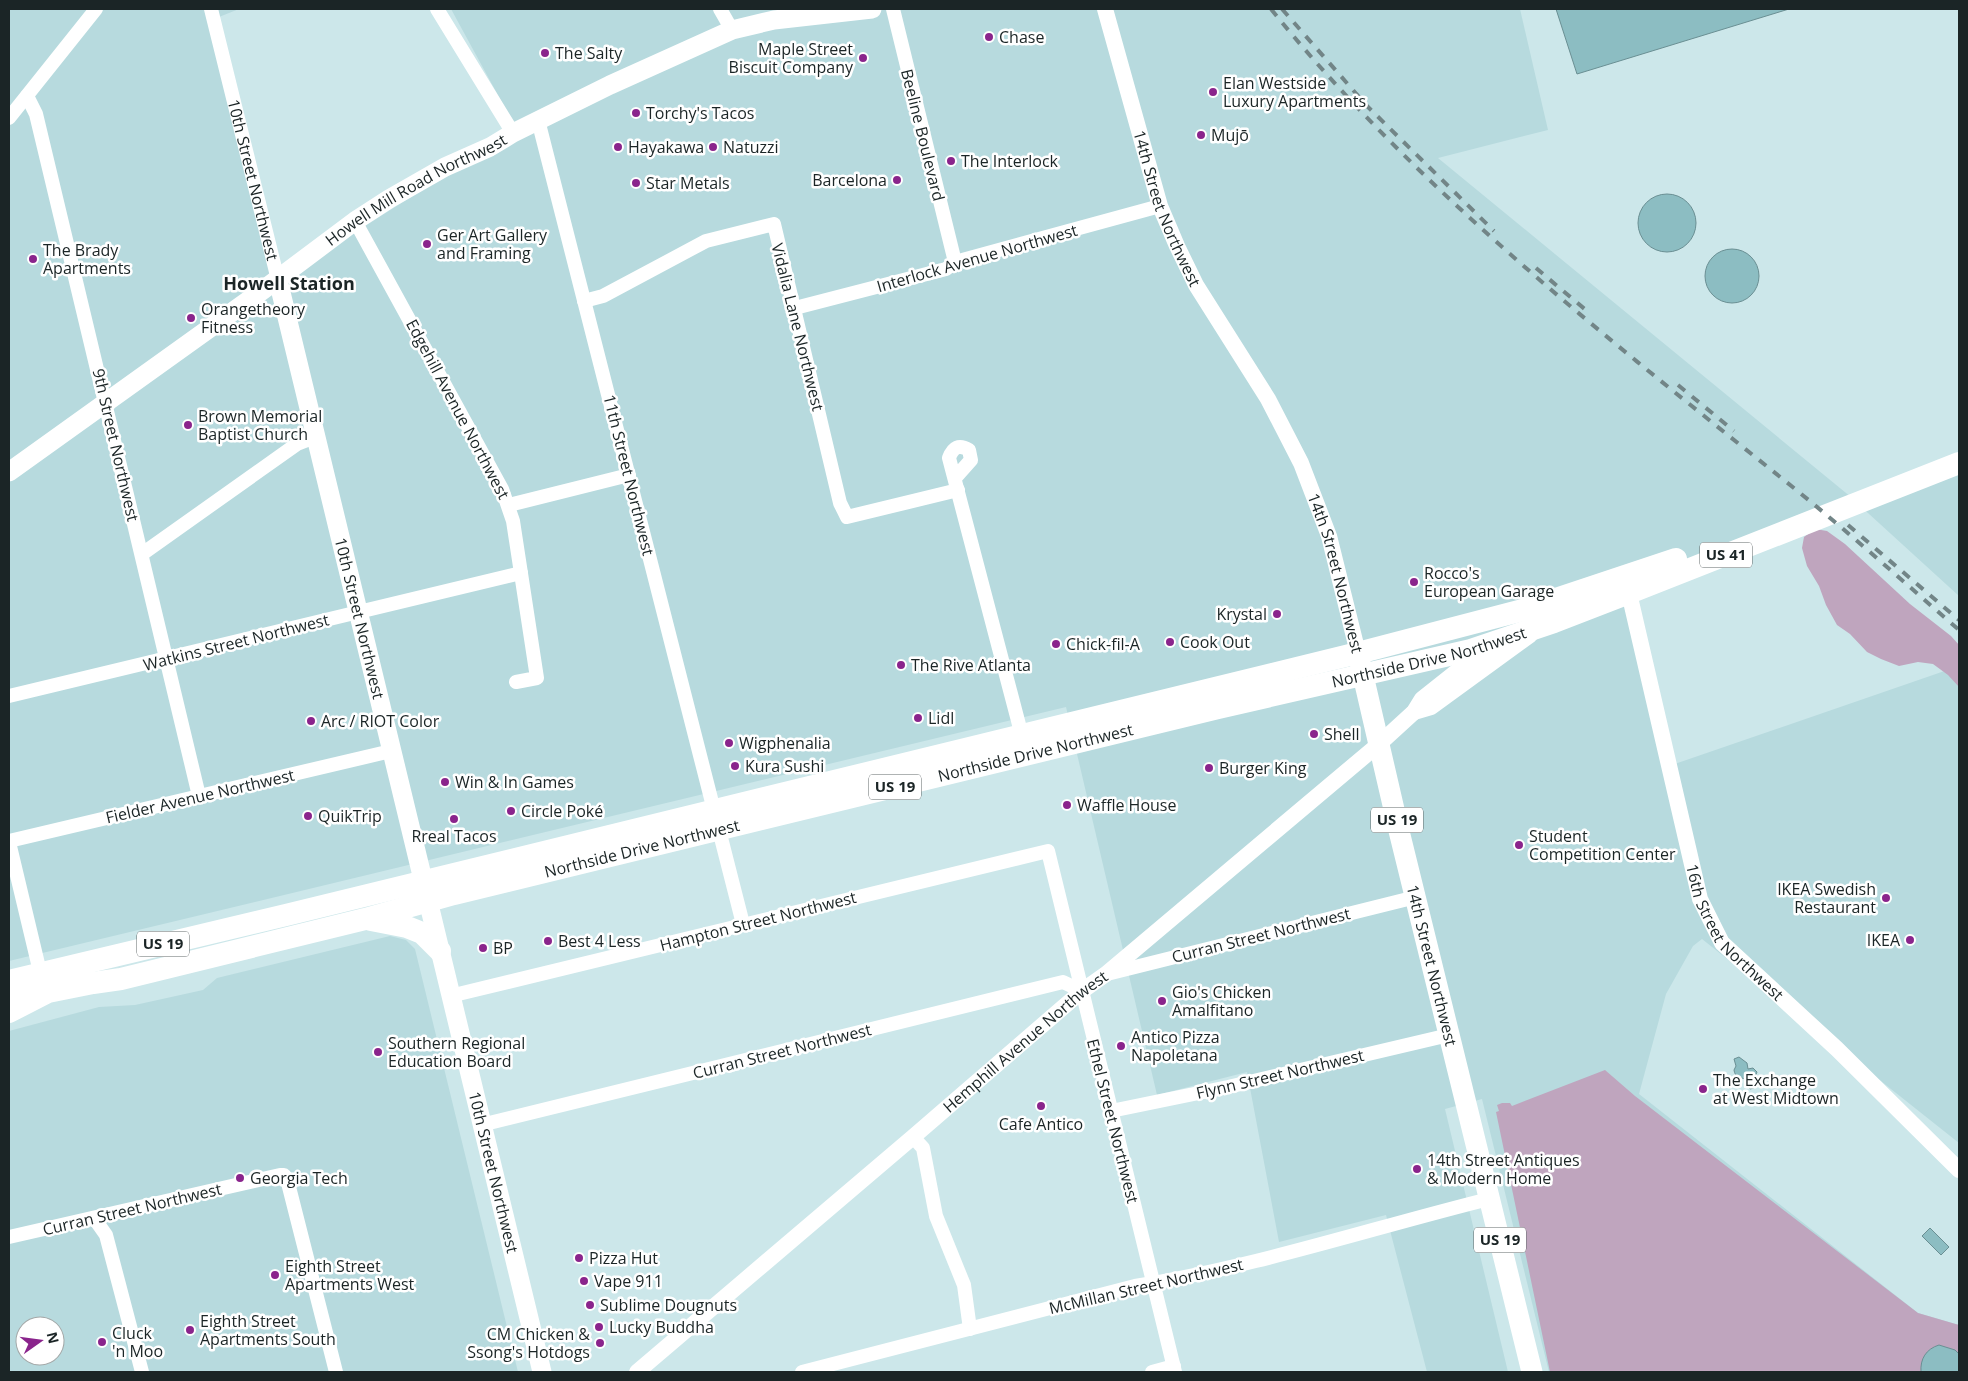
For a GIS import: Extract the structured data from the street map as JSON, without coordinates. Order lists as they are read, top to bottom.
{
  "streets": {
    "highway": ["US 41", "Northside Drive Northwest", "US 19"],
    "main road": ["10th Street Northwest", "Howell Mill Road Northwest", "14th Street Northwest"],
    "street": [
      "Beeline Boulevard",
      "Interlock Avenue Northwest",
      "Vidalia Lane Northwest",
      "Edgehill Avenue Northwest",
      "9th Street Northwest",
      "11th Street Northwest",
      "Watkins Street Northwest",
      "Fielder Avenue Northwest",
      "Hampton Street Northwest",
      "16th Street Northwest",
      "Curran Street Northwest",
      "Hemphill Avenue Northwest",
      "Flynn Street Northwest",
      "Ethel Street Northwest",
      "McMillan Street Northwest"
    ]
  },
  "crossings": [
    ["Beeline Boulevard", "Interlock Avenue Northwest"],
    ["10th Street Northwest", "Howell Mill Road Northwest"],
    ["10th Street Northwest", "Watkins Street Northwest"],
    ["10th Street Northwest", "Northside Drive Northwest"],
    ["10th Street Northwest", "Fielder Avenue Northwest"],
    ["10th Street Northwest", "Hampton Street Northwest"],
    ["10th Street Northwest", "Curran Street Northwest"],
    ["Howell Mill Road Northwest", "Edgehill Avenue Northwest"],
    ["Howell Mill Road Northwest", "9th Street Northwest"],
    ["Howell Mill Road Northwest", "11th Street Northwest"],
    ["14th Street Northwest", "Interlock Avenue Northwest"],
    ["14th Street Northwest", "Northside Drive Northwest"],
    ["14th Street Northwest", "Curran Street Northwest"],
    ["14th Street Northwest", "Hemphill Avenue Northwest"],
    ["14th Street Northwest", "Flynn Street Northwest"],
    ["14th Street Northwest", "McMillan Street Northwest"],
    ["Interlock Avenue Northwest", "Vidalia Lane Northwest"],
    ["Vidalia Lane Northwest", "11th Street Northwest"],
    ["Vidalia Lane Northwest", "Northside Drive Northwest"],
    ["Edgehill Avenue Northwest", "Watkins Street Northwest"],
    ["9th Street Northwest", "Watkins Street Northwest"],
    ["9th Street Northwest", "Fielder Avenue Northwest"],
    ["11th Street Northwest", "Northside Drive Northwest"],
    ["11th Street Northwest", "Hampton Street Northwest"],
    ["Northside Drive Northwest", "16th Street Northwest"],
    ["Northside Drive Northwest", "Hemphill Avenue Northwest"],
    ["Hampton Street Northwest", "Ethel Street Northwest"],
    ["Curran Street Northwest", "Hemphill Avenue Northwest"],
    ["Curran Street Northwest", "Ethel Street Northwest"],
    ["Hemphill Avenue Northwest", "Ethel Street Northwest"],
    ["Flynn Street Northwest", "Ethel Street Northwest"],
    ["Ethel Street Northwest", "McMillan Street Northwest"]
  ],
  "districts": ["Howell Station"],
  "places": [
    "Chase",
    "The Salty",
    "Maple Street Biscuit Company",
    "Elan Westside Luxury Apartments",
    "Torchy's Tacos",
    "Mujō",
    "Hayakawa",
    "Natuzzi",
    "The Interlock",
    "Barcelona",
    "Star Metals",
    "Ger Art Gallery and Framing",
    "The Brady Apartments",
    "Orangetheory Fitness",
    "Brown Memorial Baptist Church",
    "Rocco's European Garage",
    "Krystal",
    "Cook Out",
    "Chick-fil-A",
    "The Rive Atlanta",
    "Lidl",
    "Arc / RIOT Color",
    "Shell",
    "Wigphenalia",
    "Kura Sushi",
    "Burger King",
    "Win & In Games",
    "Waffle House",
    "Circle Poké",
    "QuikTrip",
    "Rreal Tacos",
    "Student Competition Center",
    "IKEA Swedish Restaurant",
    "IKEA",
    "Best 4 Less",
    "BP",
    "Gio's Chicken Amalfitano",
    "Antico Pizza Napoletana",
    "Southern Regional Education Board",
    "The Exchange at West Midtown",
    "Cafe Antico",
    "14th Street Antiques & Modern Home",
    "Georgia Tech",
    "Pizza Hut",
    "Eighth Street Apartments West",
    "Vape 911",
    "Sublime Dougnuts",
    "Lucky Buddha",
    "Eighth Street Apartments South",
    "Cluck 'n Moo",
    "CM Chicken & Ssong's Hotdogs"
  ],
  "north": "right"
}
